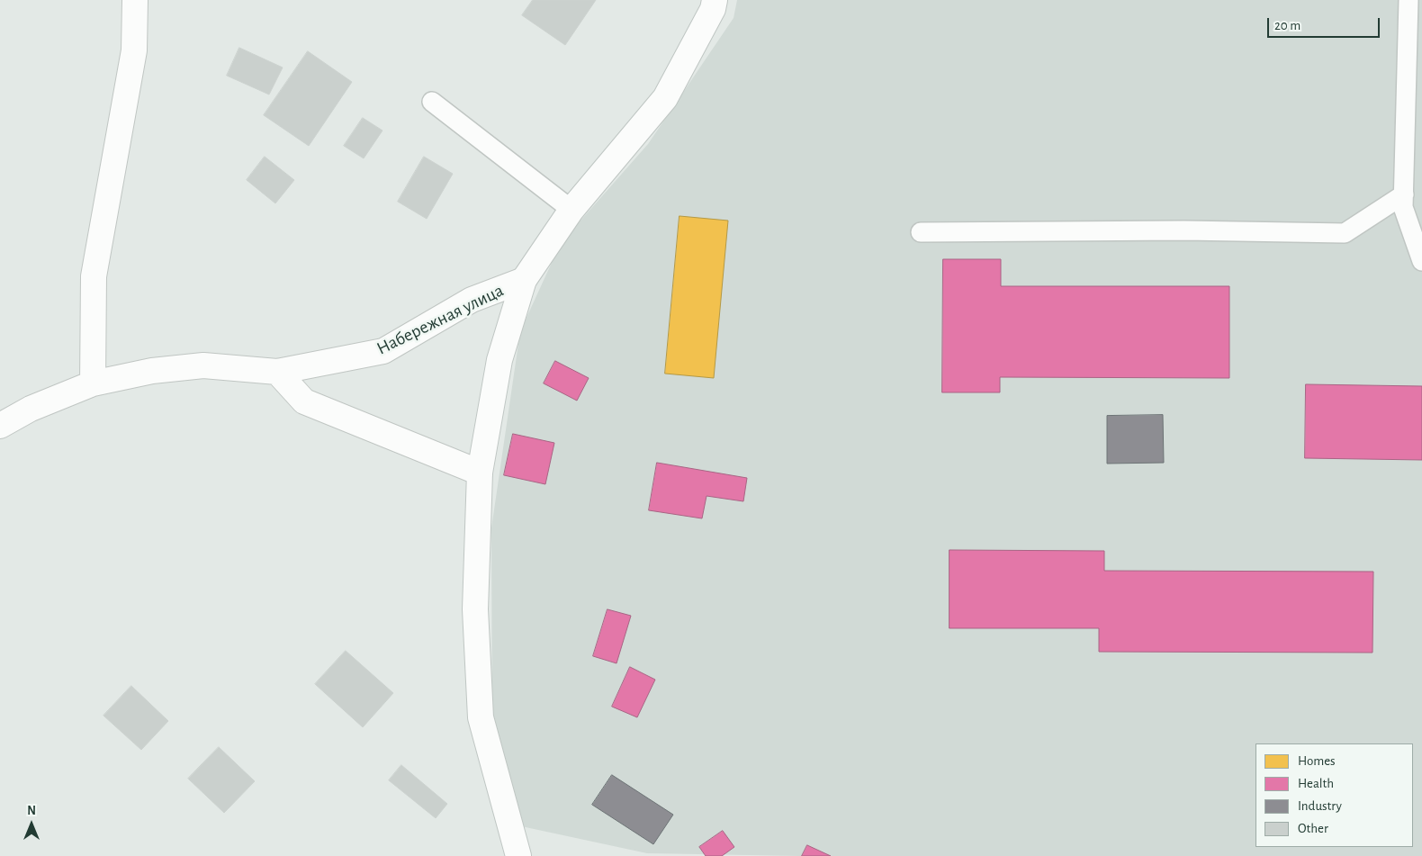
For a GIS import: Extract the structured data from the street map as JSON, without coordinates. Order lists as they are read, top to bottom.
{
  "streets": {
    "street": ["Набережная улица"]
  },
  "legend": [
    "Homes",
    "Health",
    "Industry",
    "Other"
  ],
  "scale_bar": "20 m",
  "north": "top"
}
